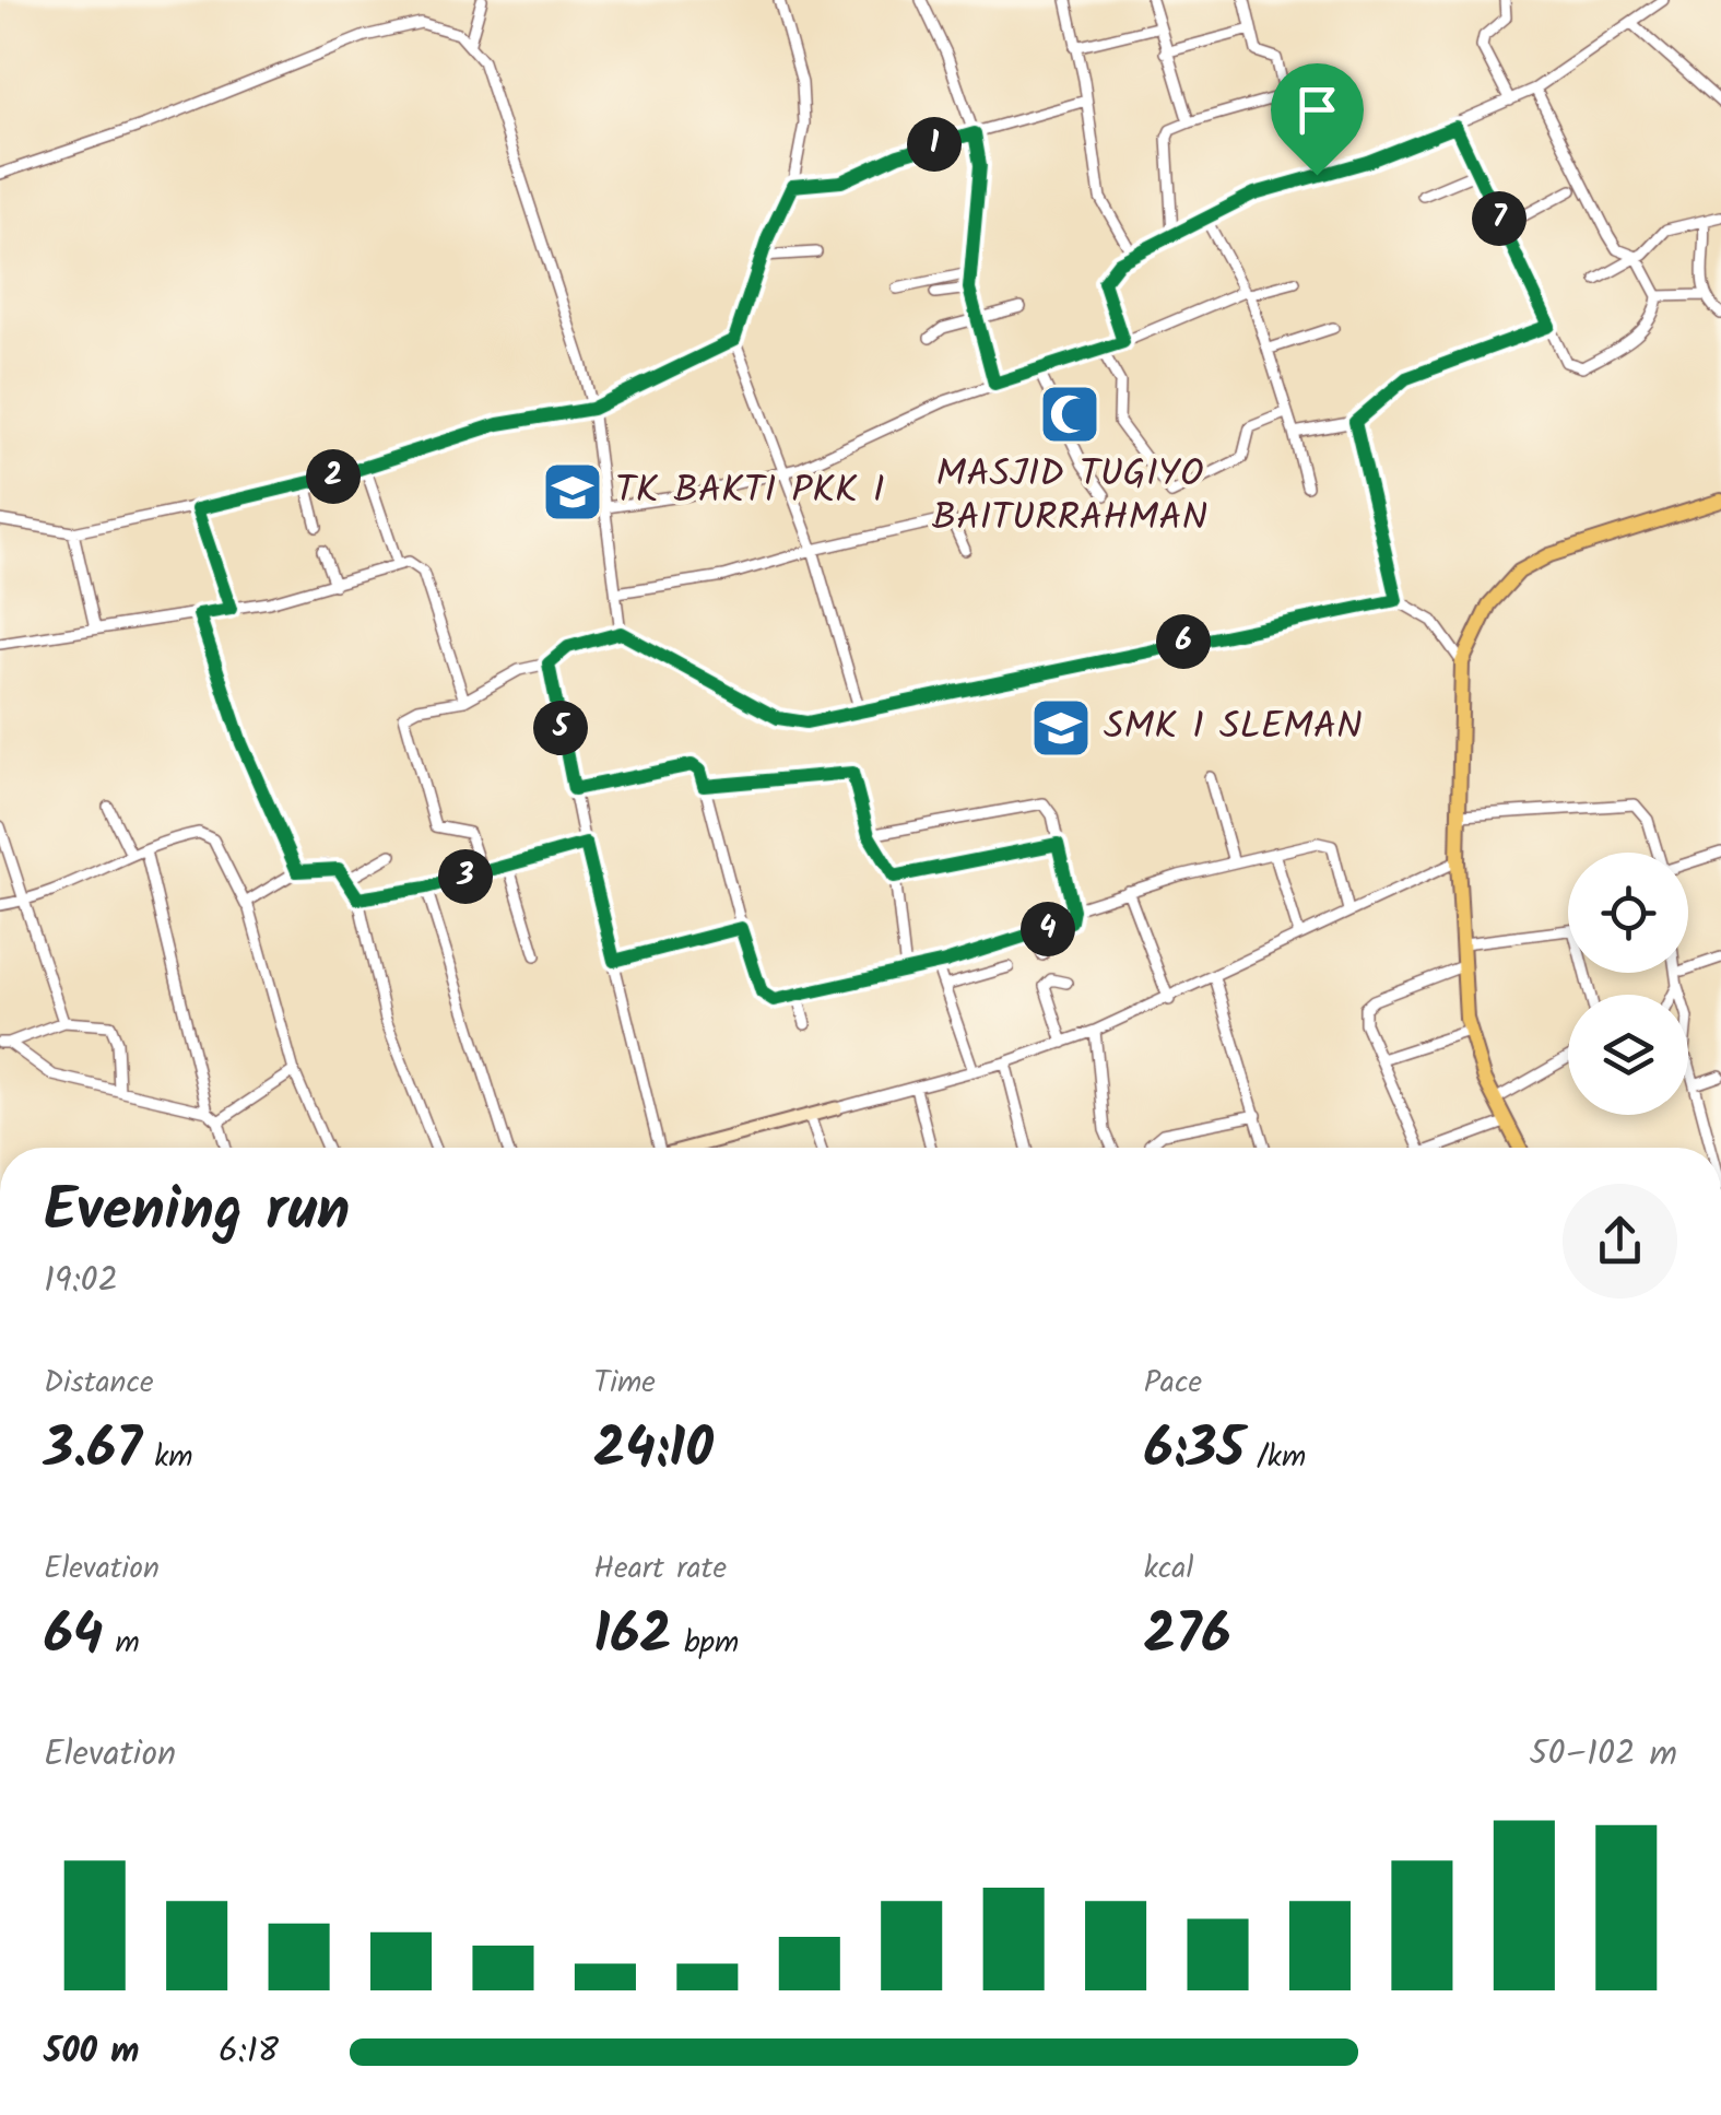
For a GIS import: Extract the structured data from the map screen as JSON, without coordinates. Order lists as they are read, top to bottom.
{
  "places": {
    "mosque": ["MASJID TUGIYO BAITURRAHMAN"],
    "school or university": ["TK BAKTI PKK I", "SMK 1 SLEMAN"]
  },
  "page": {
    "pins": [
      "1",
      "7",
      "2",
      "6",
      "5",
      "3",
      "4"
    ],
    "heading": ["Evening run", "19:02"],
    "stats": [
      ["Distance", "3.67 km"],
      ["Time", "24:10"],
      ["Pace", "6:35 /km"],
      ["Elevation", "64 m"],
      ["Heart rate", "162 bpm"],
      ["kcal", "276"]
    ],
    "chart": ["Elevation", "50–102 m"],
    "list": [
      {
        "name": "500 m",
        "note": "6:18"
      }
    ]
  }
}
